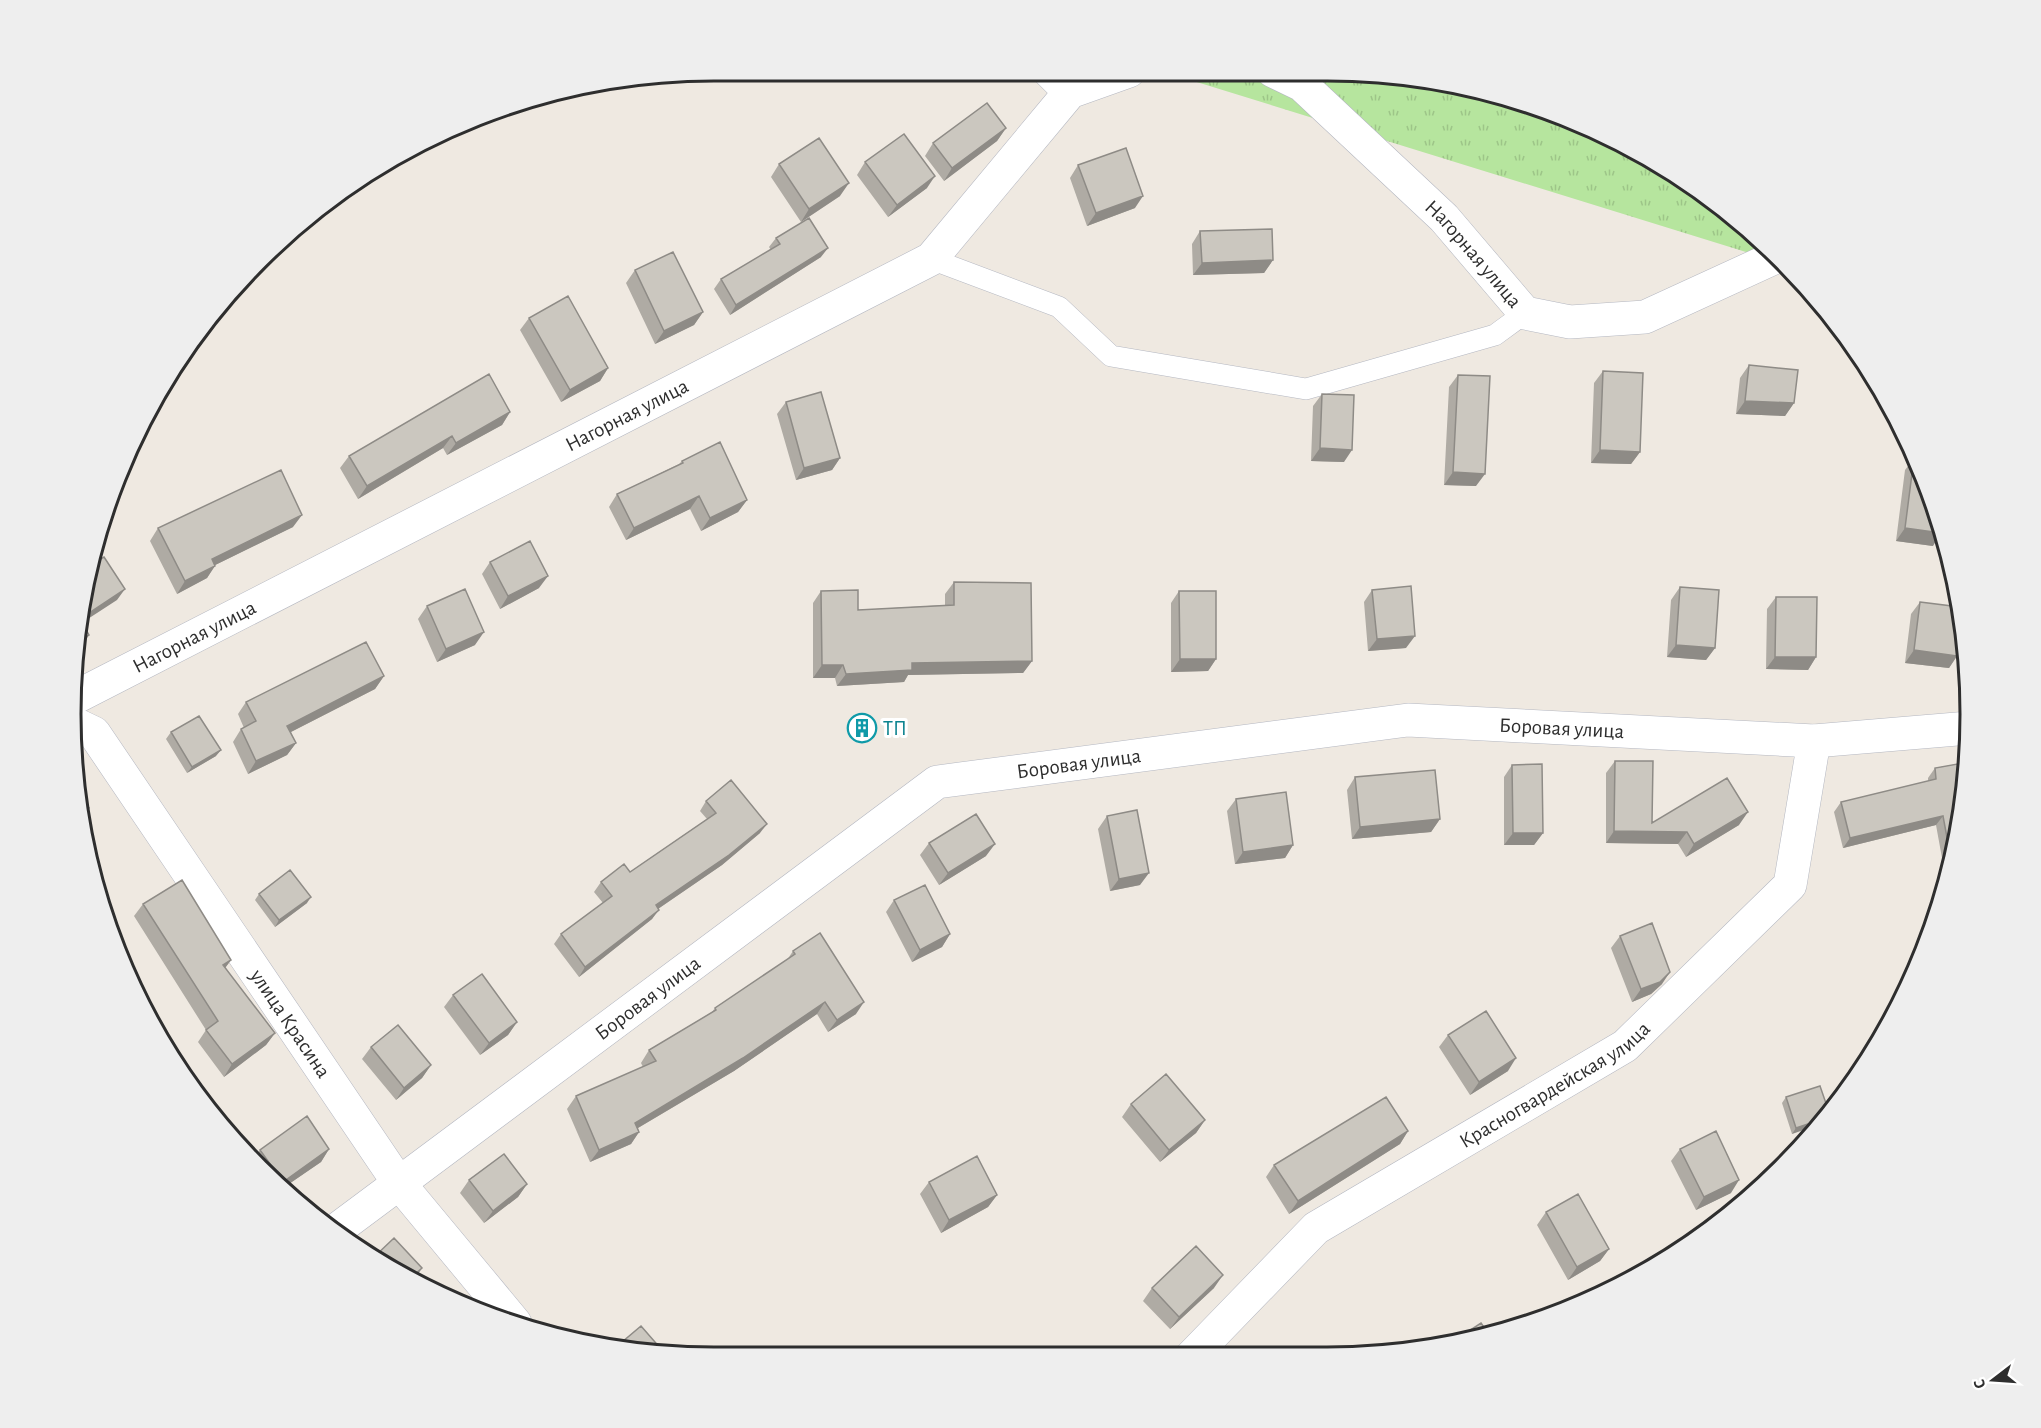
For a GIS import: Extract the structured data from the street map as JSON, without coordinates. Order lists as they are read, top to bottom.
{
  "streets": {
    "street": [
      "Нагорная улица",
      "Боровая улица",
      "улица Красина",
      "Красногвардейская улица"
    ]
  },
  "crossings": [
    ["Боровая улица", "улица Красина"],
    ["Боровая улица", "Красногвардейская улица"]
  ],
  "places": {
    "building": ["ТП"]
  },
  "north": "left"
}
